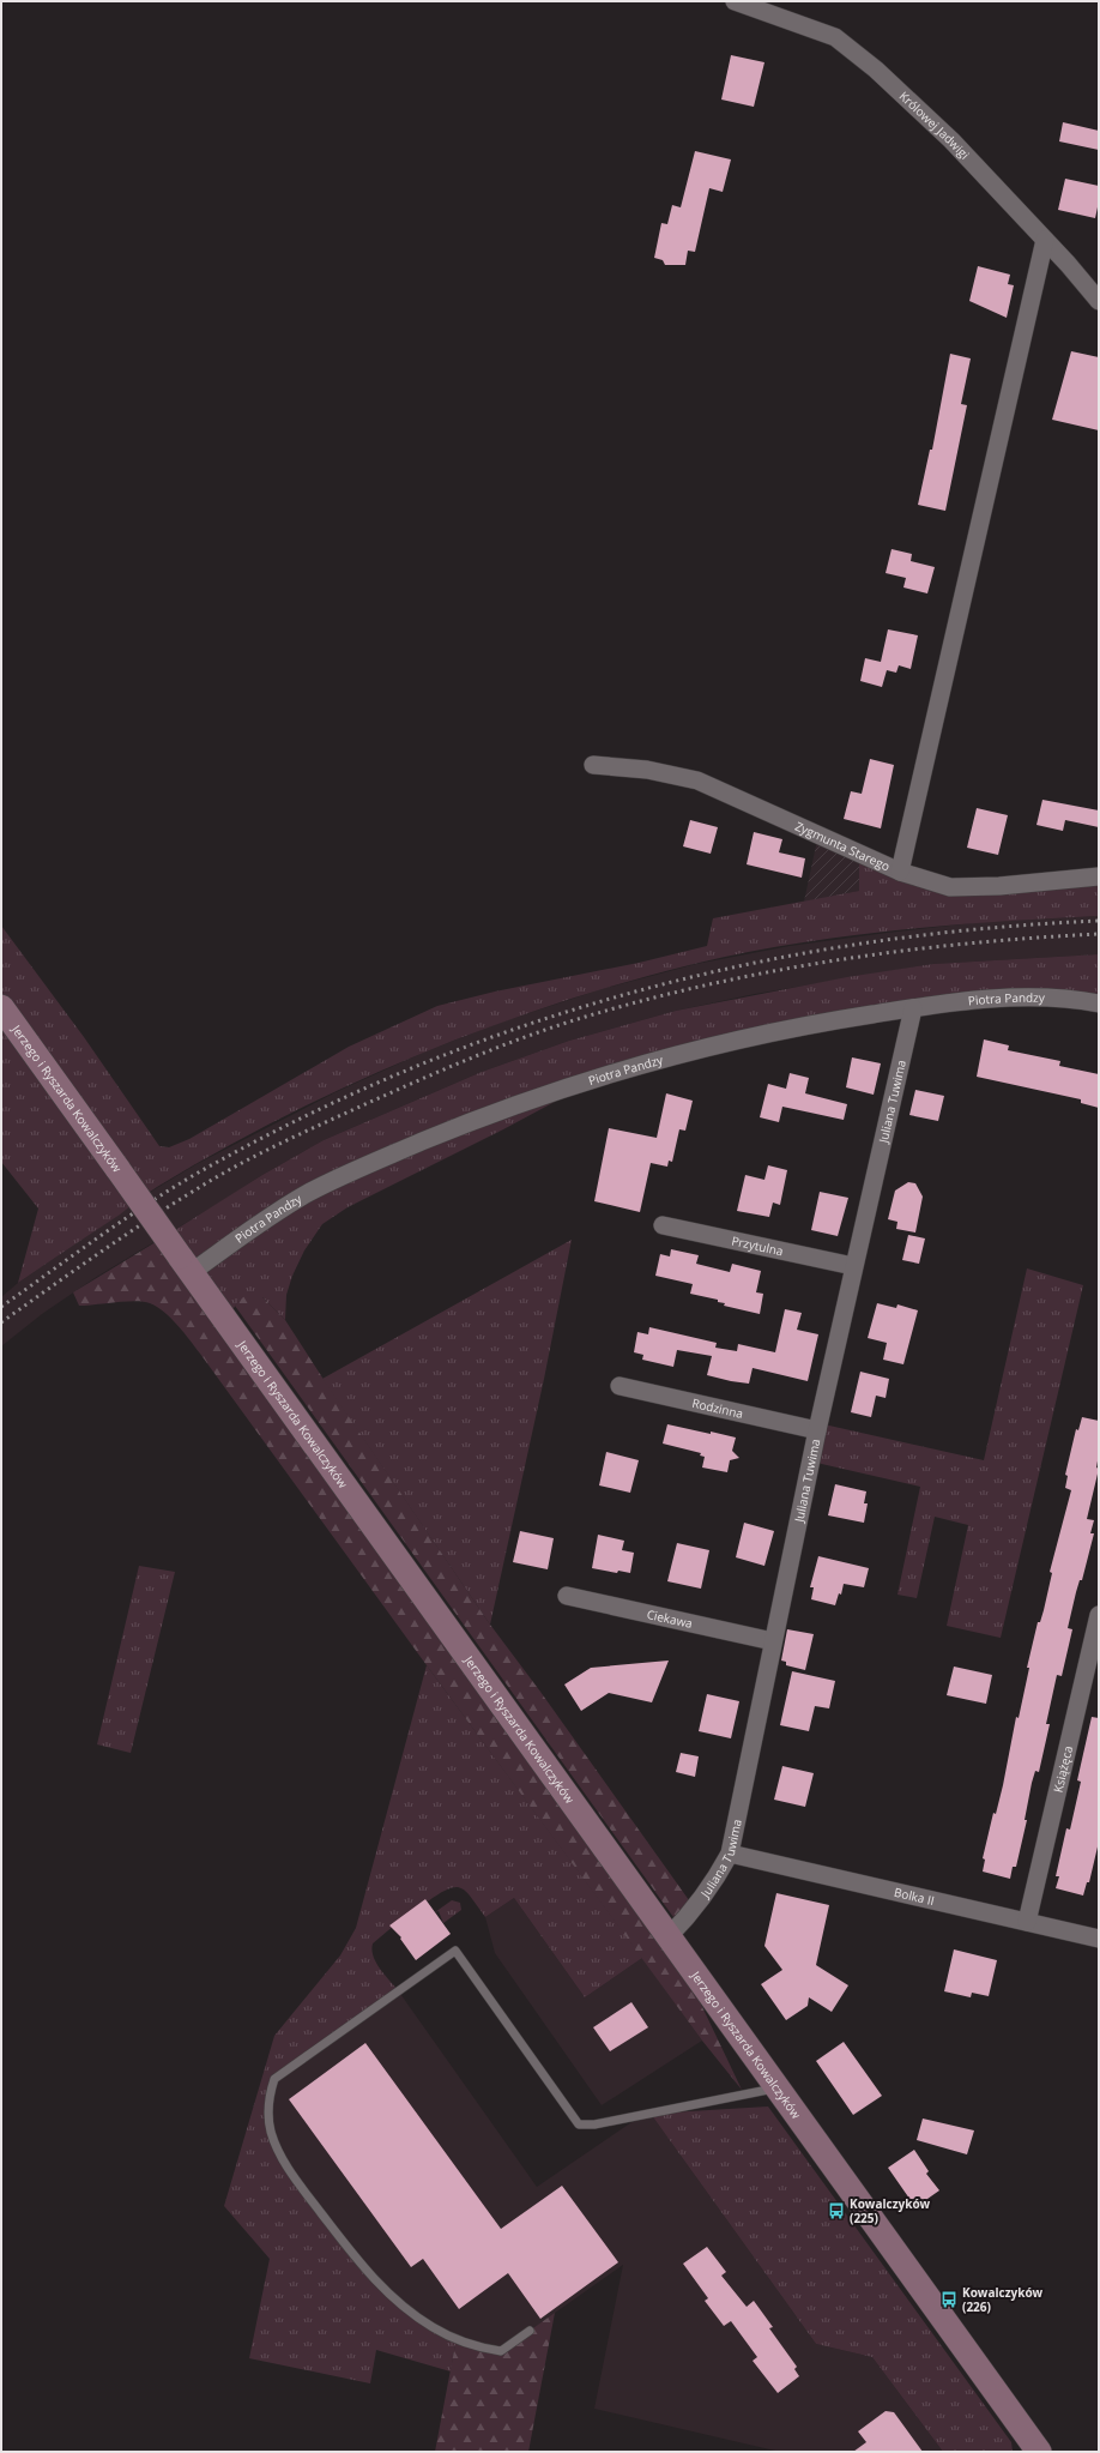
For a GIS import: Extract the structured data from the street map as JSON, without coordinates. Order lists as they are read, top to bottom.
{
  "streets": {
    "main road": ["Jerzego i Ryszarda Kowalczyków"],
    "street": [
      "Królowej Jadwigi",
      "Zygmunta Starego",
      "Piotra Pandzy",
      "Juliana Tuwima",
      "Przytulna",
      "Rodzinna",
      "Ciekawa",
      "Książęca",
      "Bolka II"
    ]
  },
  "crossings": [
    ["Piotra Pandzy", "Jerzego i Ryszarda Kowalczyków"],
    ["Piotra Pandzy", "Juliana Tuwima"],
    ["Jerzego i Ryszarda Kowalczyków", "Juliana Tuwima"],
    ["Juliana Tuwima", "Przytulna"],
    ["Juliana Tuwima", "Rodzinna"],
    ["Juliana Tuwima", "Ciekawa"],
    ["Juliana Tuwima", "Bolka II"],
    ["Książęca", "Bolka II"]
  ],
  "places": {
    "bus stop": ["Kowalczyków (225)", "Kowalczyków (226)"]
  }
}
